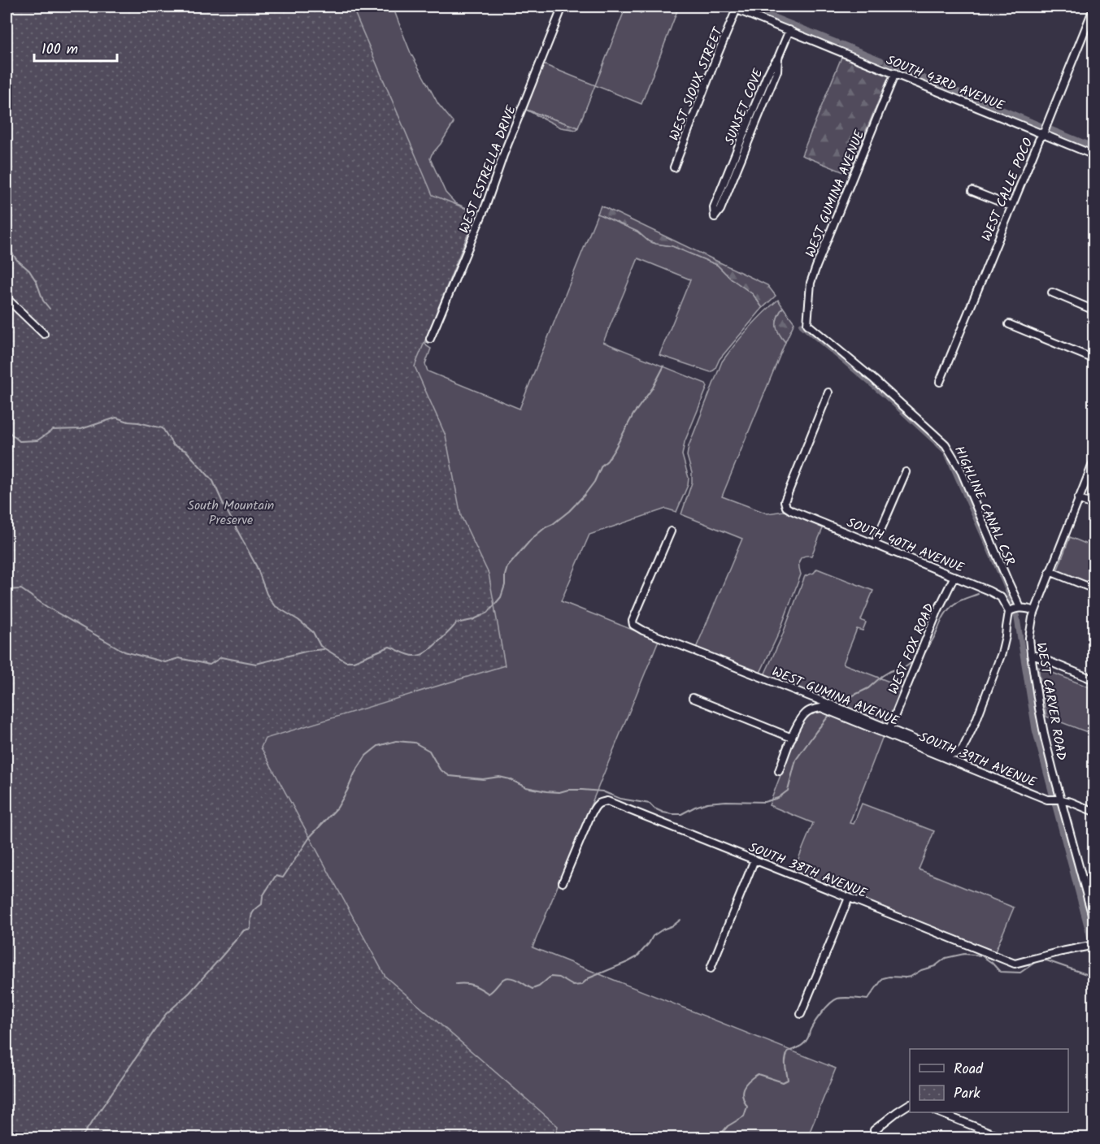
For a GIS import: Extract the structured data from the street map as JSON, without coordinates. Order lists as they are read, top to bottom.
{
  "streets": {
    "street": [
      "SOUTH 43RD AVENUE",
      "WEST SIOUX STREET",
      "SUNSET COVE",
      "WEST ESTRELLA DRIVE",
      "WEST CALLE POCO",
      "WEST GUMINA AVENUE",
      "HIGHLINE CANAL CSR",
      "SOUTH 40TH AVENUE",
      "WEST FOX ROAD",
      "WEST CARVER ROAD",
      "SOUTH 39TH AVENUE",
      "SOUTH 38TH AVENUE"
    ]
  },
  "crossings": [
    ["SOUTH 43RD AVENUE", "WEST SIOUX STREET"],
    ["SOUTH 43RD AVENUE", "WEST CALLE POCO"],
    ["SOUTH 43RD AVENUE", "WEST GUMINA AVENUE"],
    ["WEST GUMINA AVENUE", "HIGHLINE CANAL CSR"],
    ["WEST GUMINA AVENUE", "SOUTH 40TH AVENUE"],
    ["WEST GUMINA AVENUE", "WEST FOX ROAD"],
    ["SOUTH 40TH AVENUE", "WEST FOX ROAD"],
    ["WEST CARVER ROAD", "SOUTH 39TH AVENUE"]
  ],
  "parks": ["South Mountain Preserve"],
  "legend": ["Road", "Park"],
  "scale_bar": "100 m"
}
